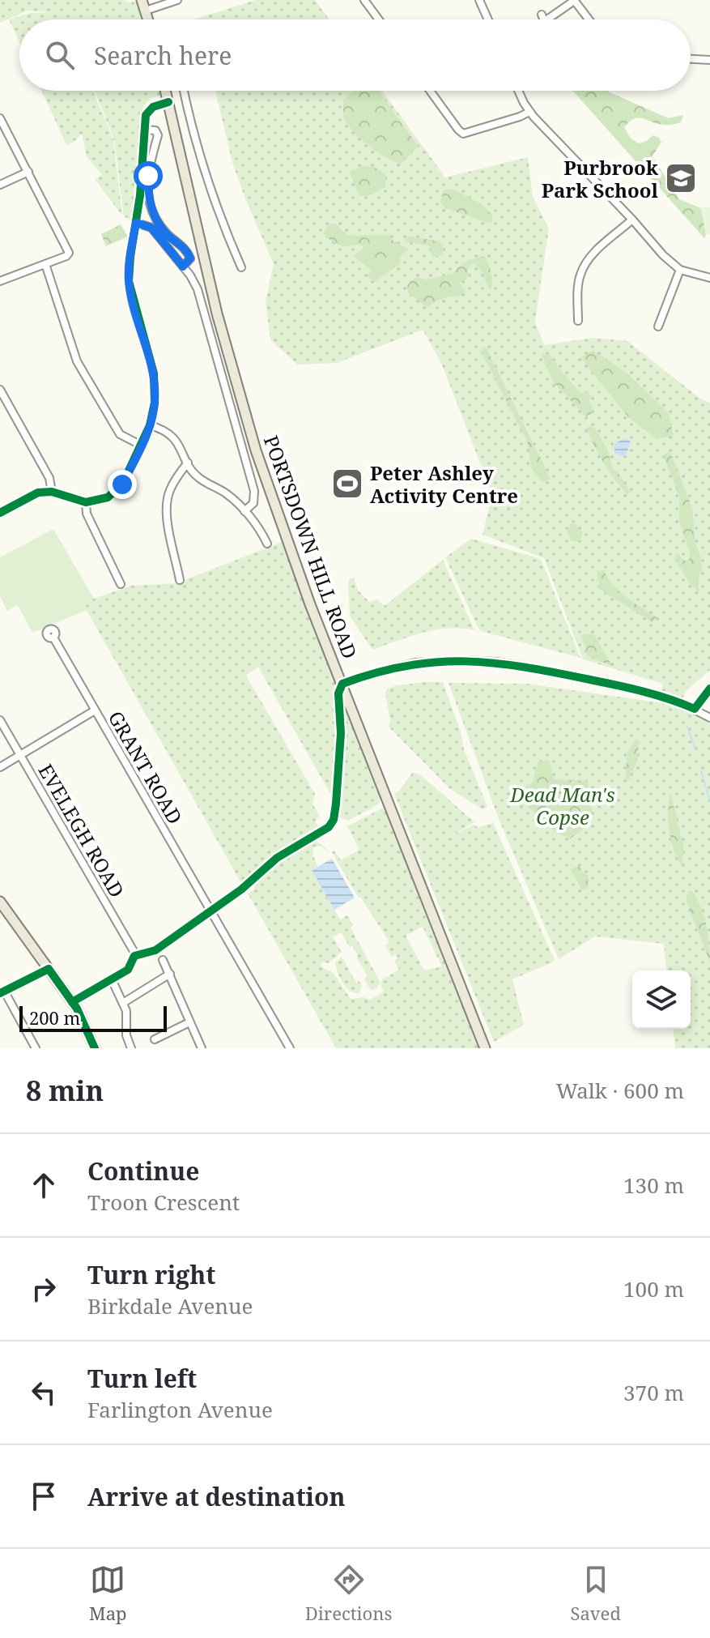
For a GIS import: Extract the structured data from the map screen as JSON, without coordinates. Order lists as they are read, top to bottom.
{
  "streets": {
    "main road": ["PORTSDOWN HILL ROAD"],
    "street": ["GRANT ROAD", "EVELEGH ROAD"]
  },
  "parks": ["Dead Man's Copse"],
  "places": {
    "school or university": ["Purbrook Park School"],
    "sports": ["Peter Ashley Activity Centre"]
  },
  "scale_bar": "200 m",
  "page": {
    "search": "Search here",
    "scale": "200 m",
    "heading": ["8 min", "Walk · 600 m"],
    "list": [
      ["Continue", "Troon Crescent", "130 m"],
      ["Turn right", "Birkdale Avenue", "100 m"],
      ["Turn left", "Farlington Avenue", "370 m"],
      "Arrive at destination"
    ],
    "nav": ["Map", "Directions", "Saved"]
  }
}
